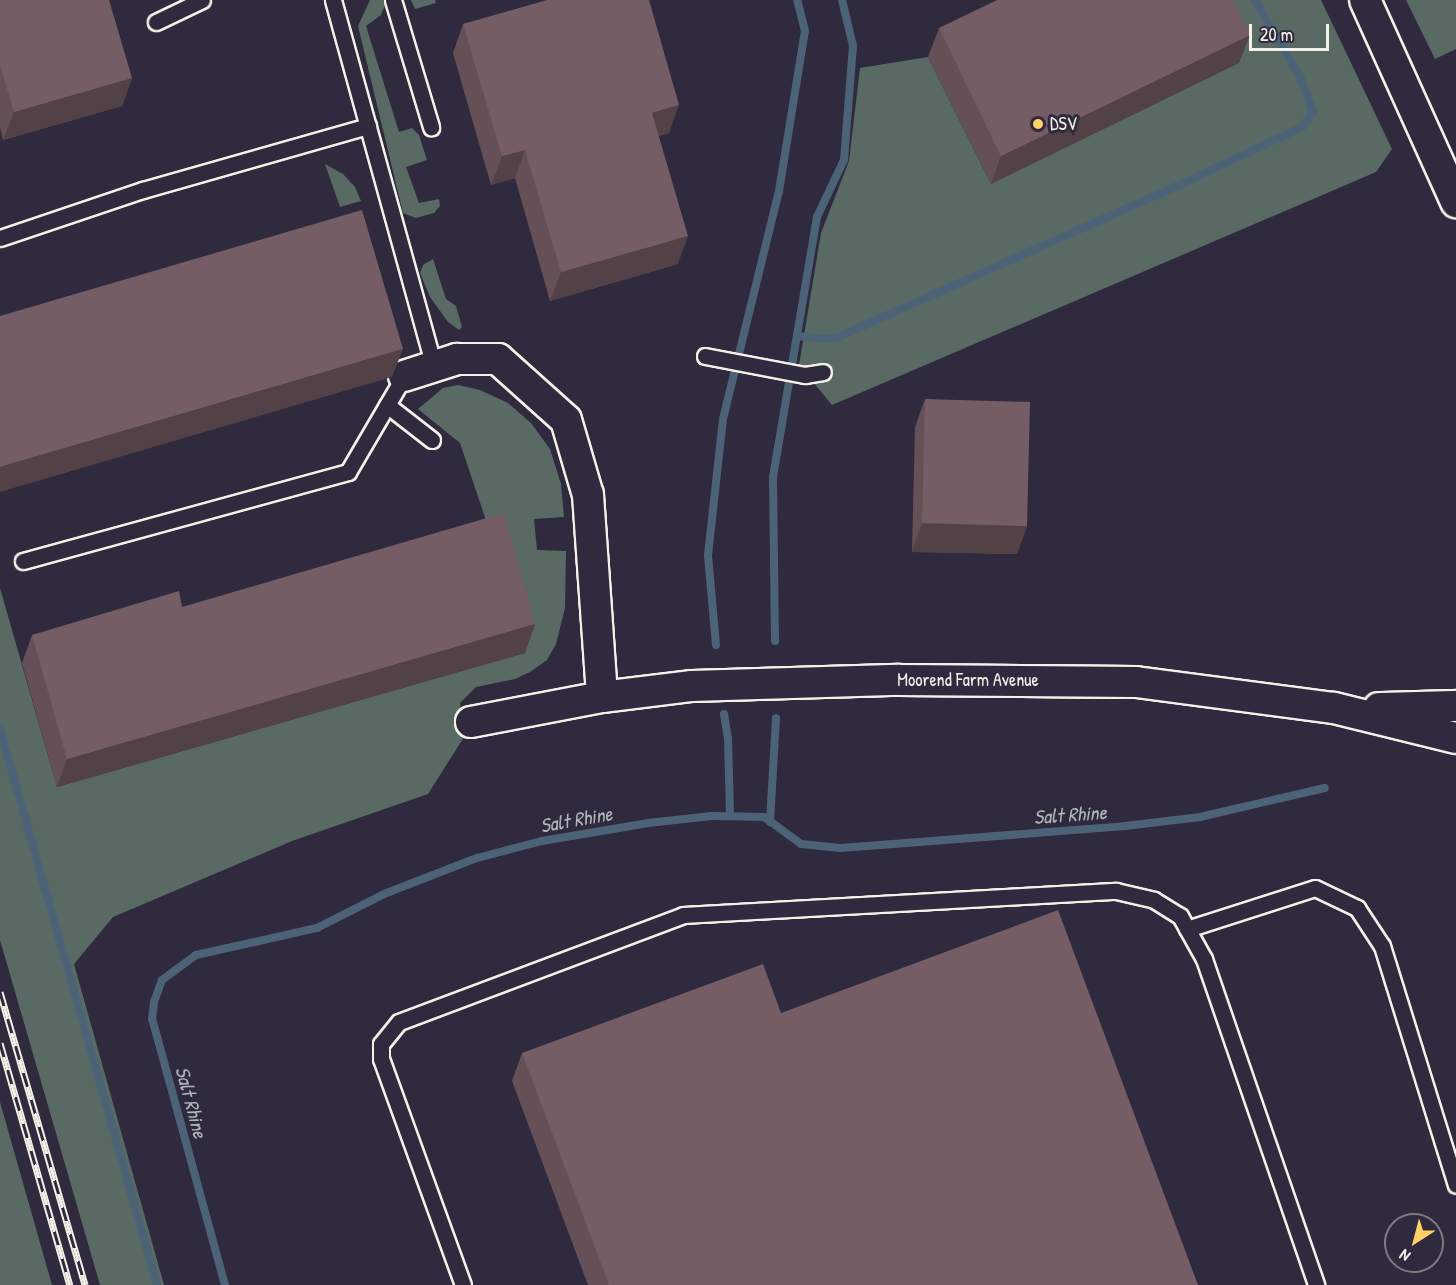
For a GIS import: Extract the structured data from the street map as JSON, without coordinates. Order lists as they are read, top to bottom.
{
  "streets": {
    "street": ["Moorend Farm Avenue"]
  },
  "water": ["Salt Rhine"],
  "places": ["DSV"],
  "scale_bar": "20 m",
  "north": "bottom left"
}
